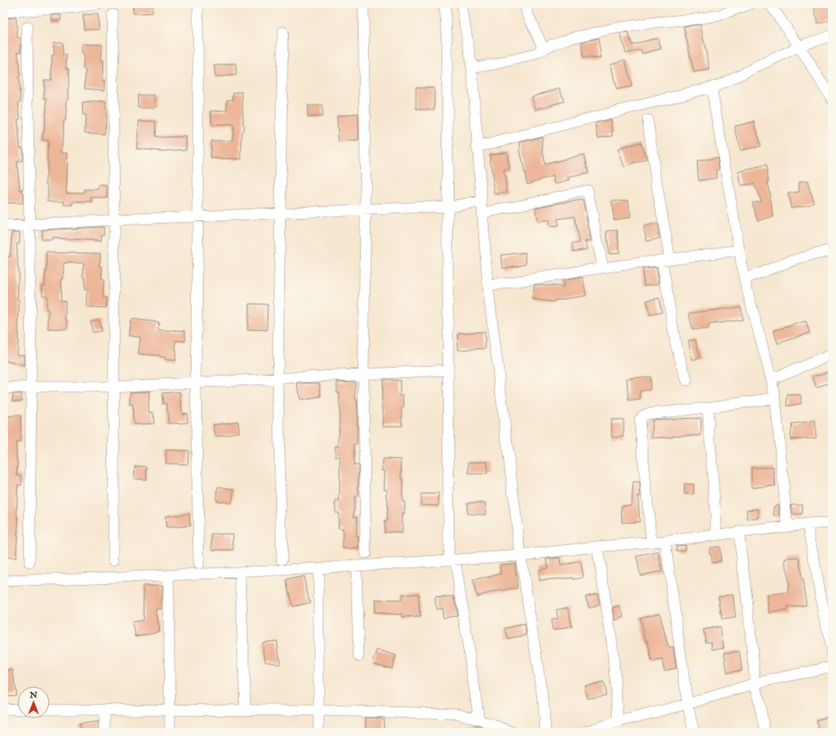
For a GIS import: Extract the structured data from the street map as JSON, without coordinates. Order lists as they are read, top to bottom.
{
  "north": "top"
}
